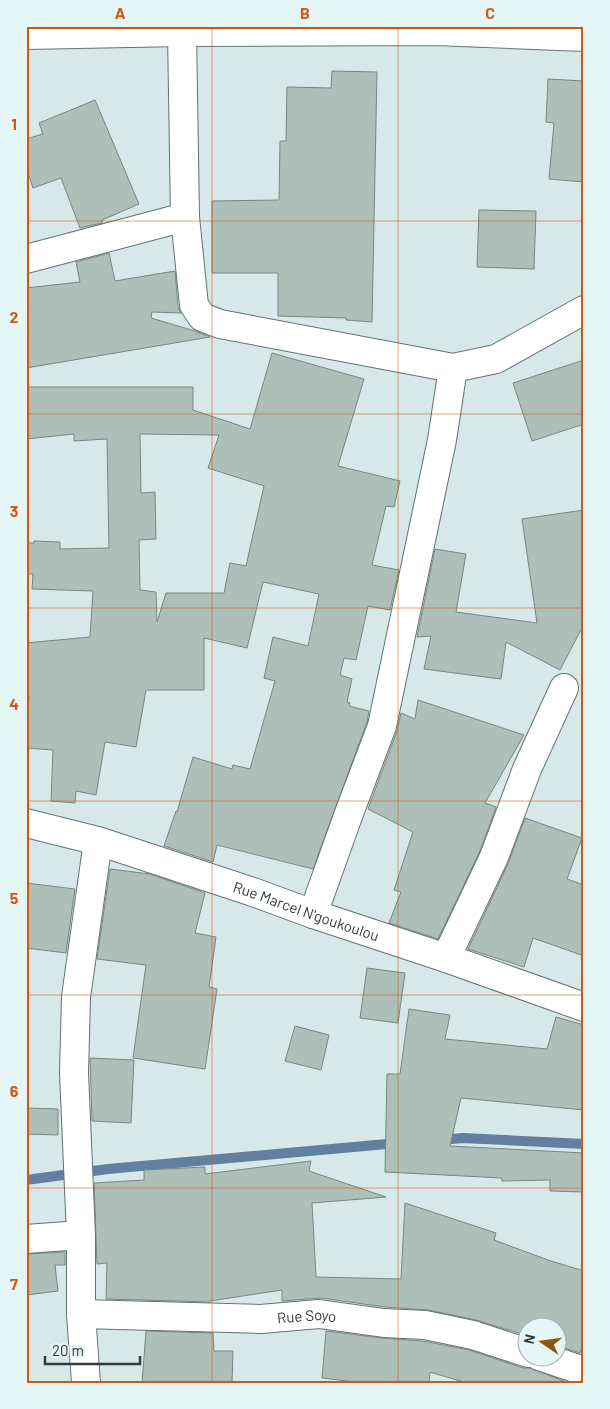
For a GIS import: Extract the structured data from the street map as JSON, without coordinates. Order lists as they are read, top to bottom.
{
  "streets": {
    "street": ["Rue Marcel N'goukoulou", "Rue Soyo"]
  },
  "scale_bar": "20 m",
  "north": "left",
  "grid": {
    "columns": ["A", "B", "C"],
    "rows": [
      "1",
      "2",
      "3",
      "4",
      "5",
      "6",
      "7"
    ]
  }
}
